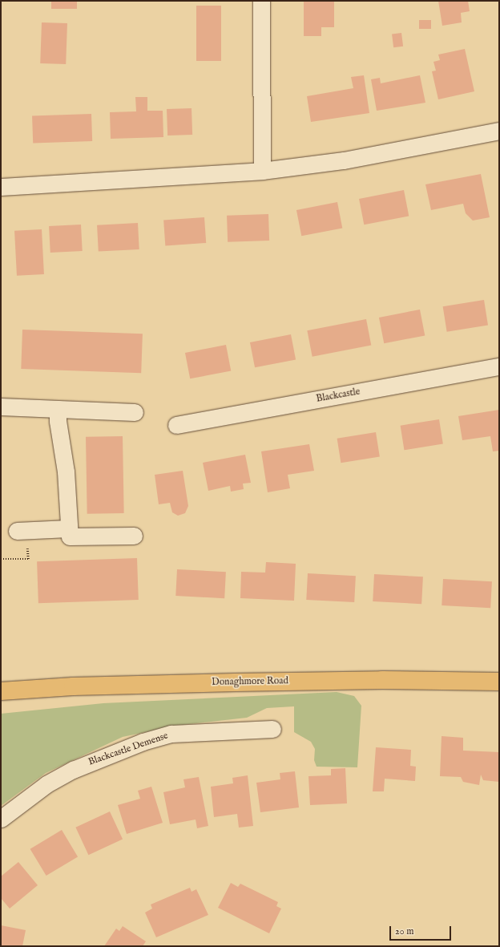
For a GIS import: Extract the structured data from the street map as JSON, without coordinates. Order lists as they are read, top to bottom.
{
  "streets": {
    "main road": ["Donaghmore Road"],
    "street": ["Blackcastle", "Blackcastle Demense"]
  },
  "scale_bar": "20 m"
}
